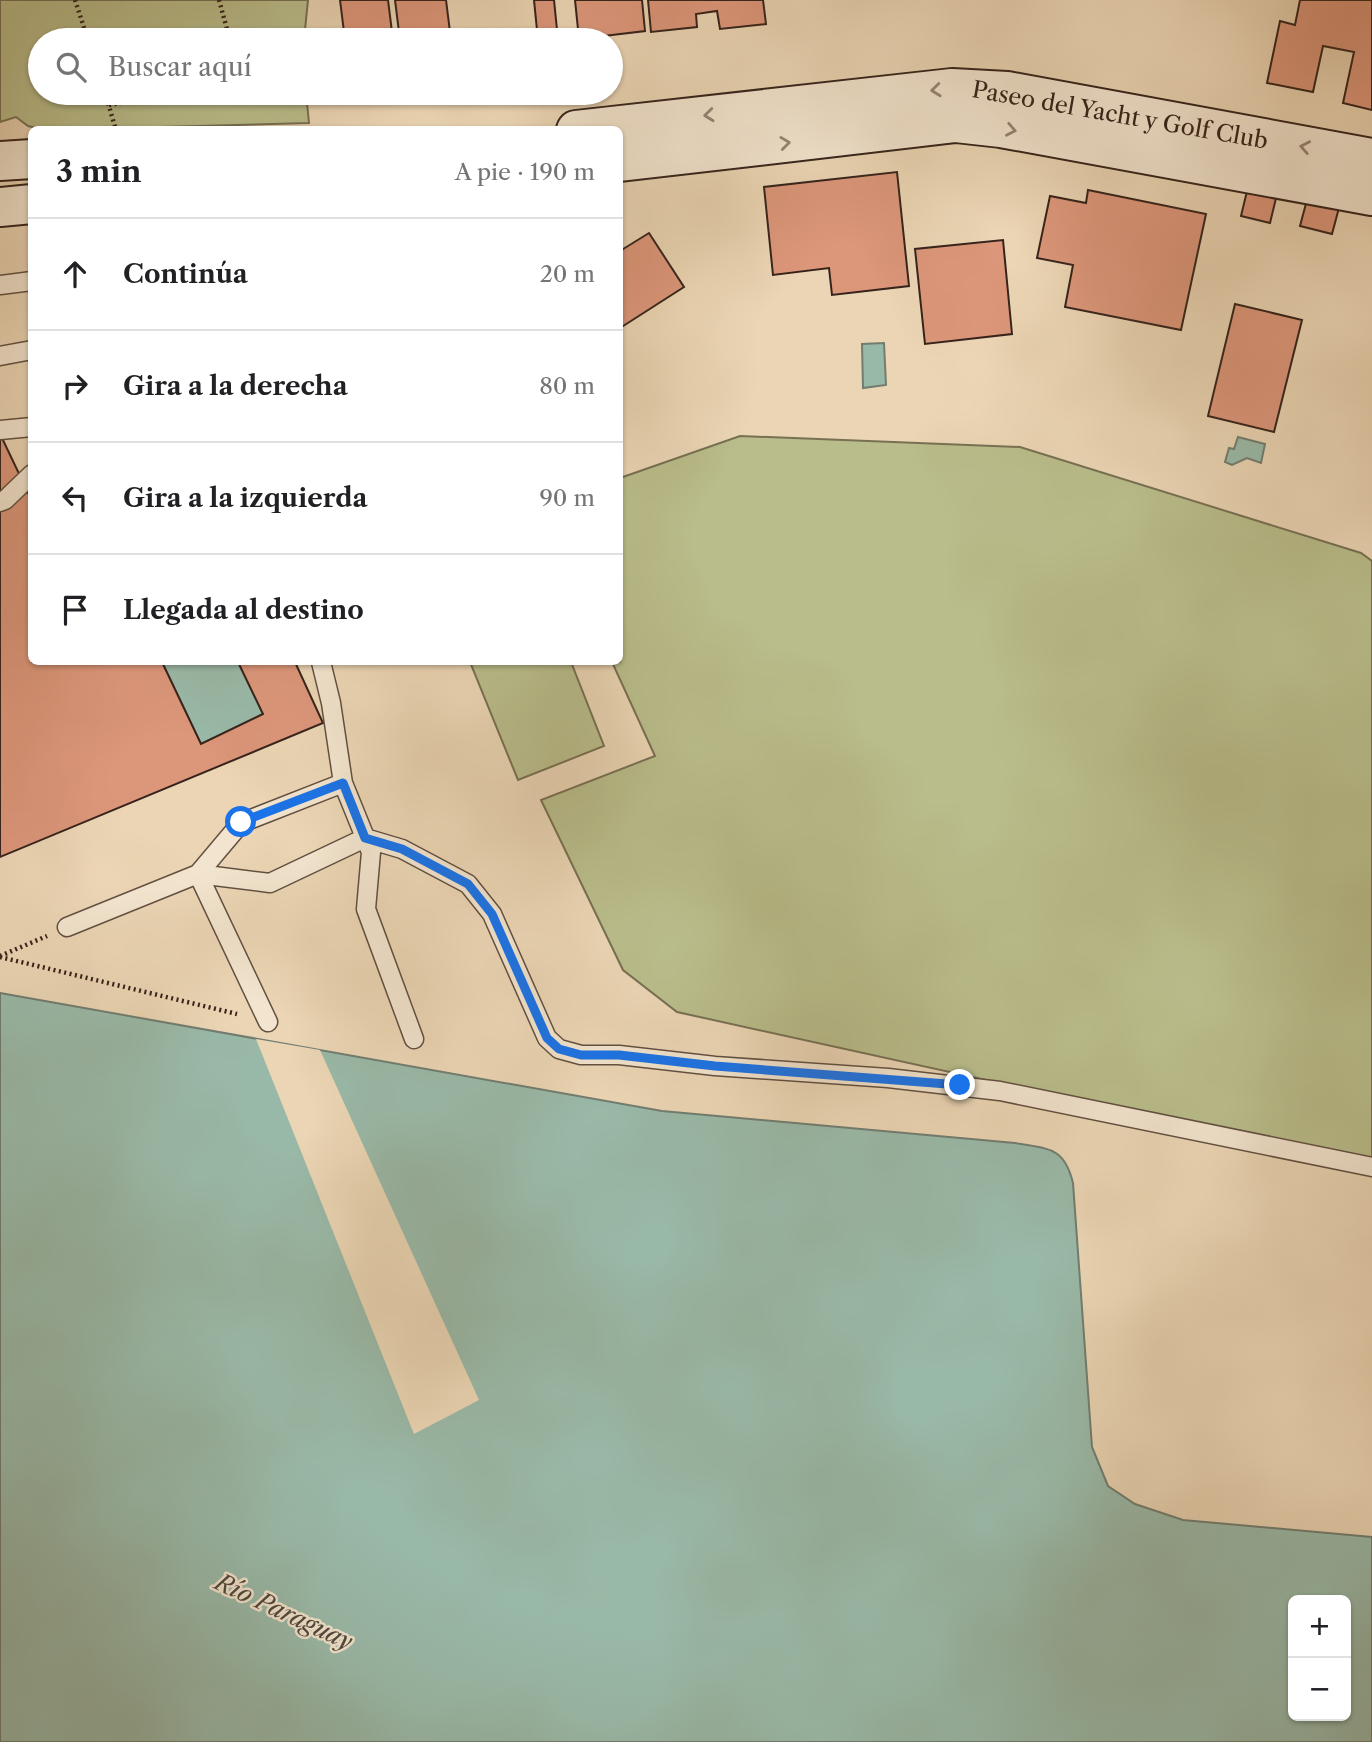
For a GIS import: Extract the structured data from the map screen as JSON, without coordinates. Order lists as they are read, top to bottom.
{
  "streets": {
    "main road": ["Paseo del Yacht y Golf Club"]
  },
  "water": ["Río Paraguay"],
  "page": {
    "search": "Buscar aquí",
    "heading": ["3 min", "A pie · 190 m"],
    "list": [
      ["Continúa", "20 m"],
      ["Gira a la derecha", "80 m"],
      ["Gira a la izquierda", "90 m"],
      "Llegada al destino"
    ],
    "map_buttons": ["+", "−"]
  }
}
